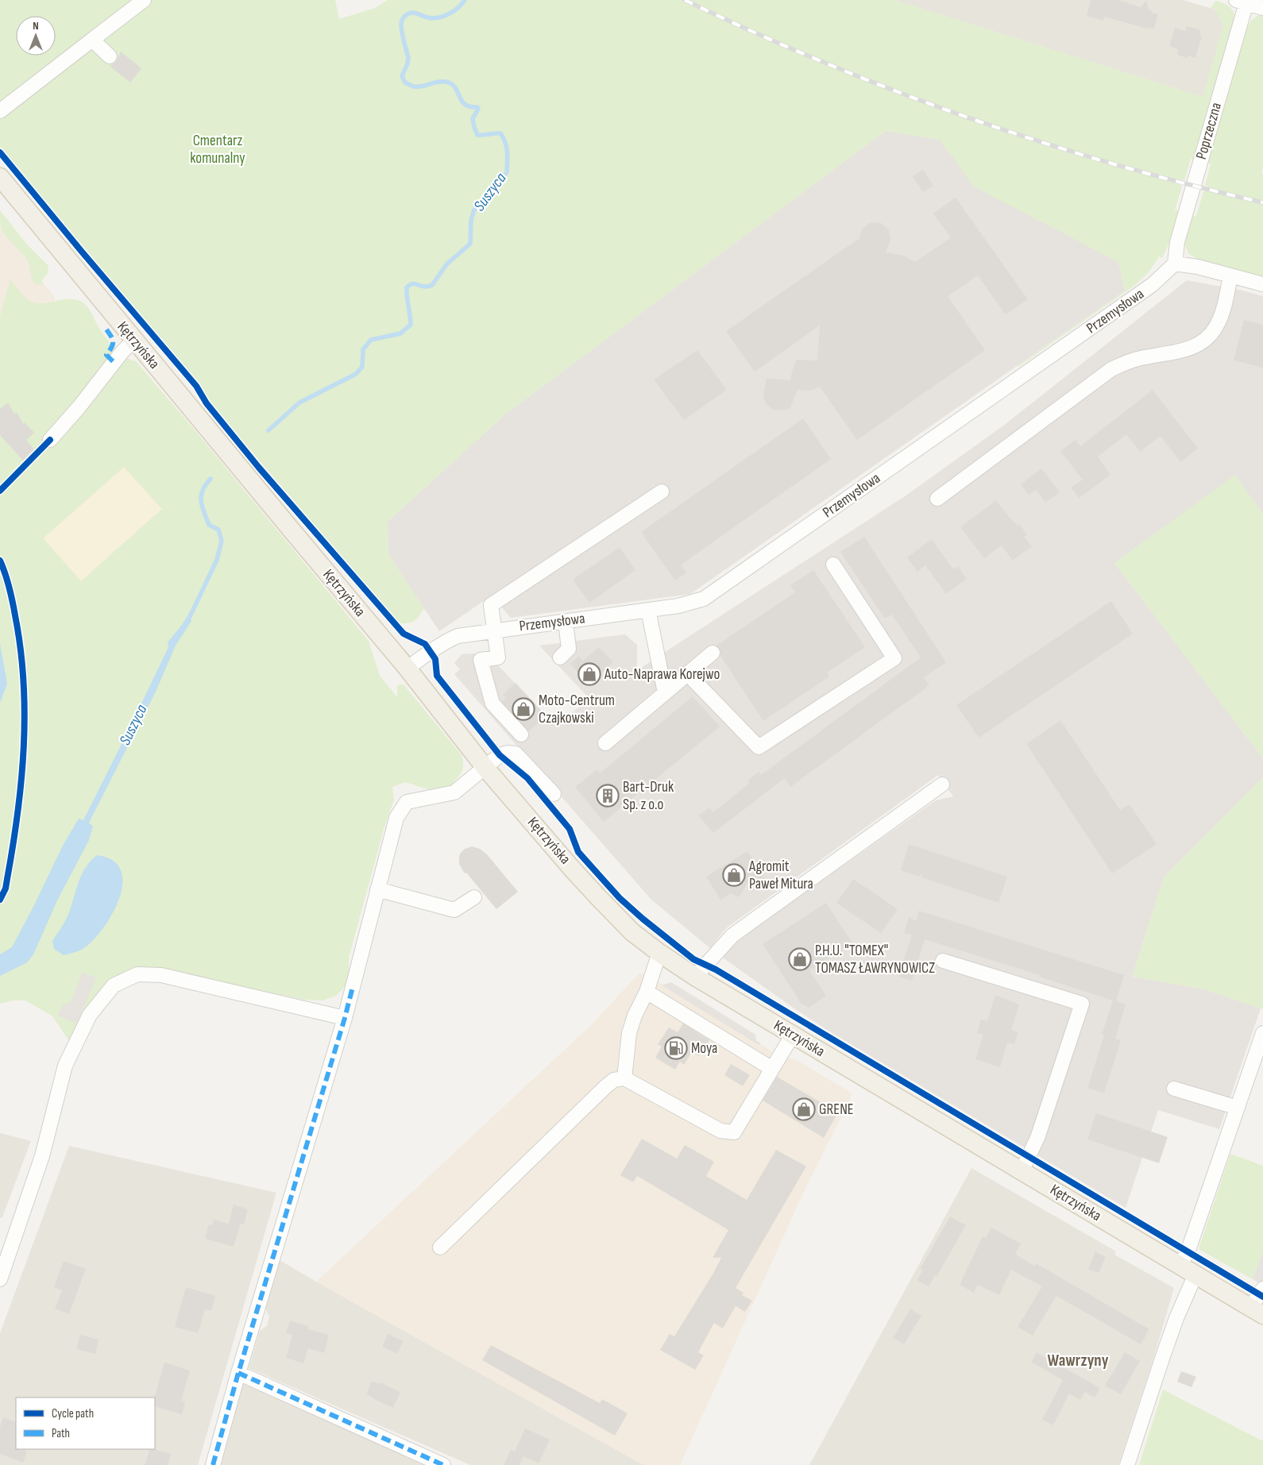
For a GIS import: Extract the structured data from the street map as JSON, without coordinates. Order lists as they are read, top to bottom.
{
  "streets": {
    "main road": ["Kętrzyńska"],
    "street": ["Poprzeczna", "Przemysłowa"]
  },
  "crossings": [
    ["Poprzeczna", "Przemysłowa"],
    ["Przemysłowa", "Kętrzyńska"]
  ],
  "districts": ["Wawrzyny"],
  "water": ["Suszyca"],
  "parks": ["Cmentarz komunalny"],
  "places": {
    "shop": [
      "Auto-Naprawa Korejwo",
      "Moto-Centrum Czajkowski",
      "Agromit Paweł Mitura",
      "P.H.U. \"TOMEX\" TOMASZ ŁAWRYNOWICZ",
      "GRENE"
    ],
    "building": ["Bart-Druk Sp. z o.o"],
    "fuel station": ["Moya"]
  },
  "legend": ["Cycle path", "Path"],
  "north": "top"
}
